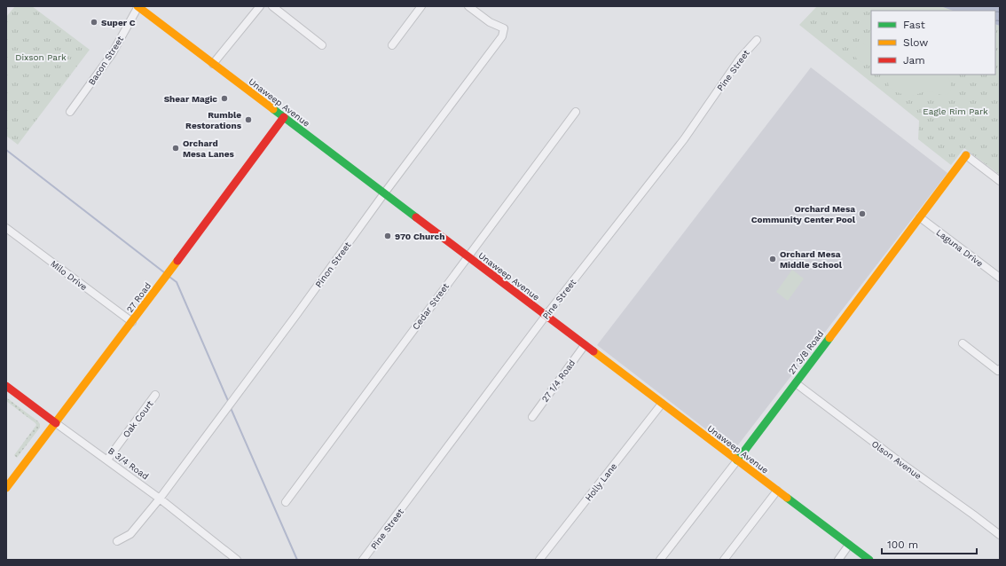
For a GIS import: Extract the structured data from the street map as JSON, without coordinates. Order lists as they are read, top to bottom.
{
  "streets": {
    "main road": [
      "Unaweep Avenue",
      "27 Road",
      "27 3/8 Road",
      "B 3/4 Road"
    ],
    "street": [
      "Bacon Street",
      "Pine Street",
      "Laguna Drive",
      "Pinon Street",
      "Milo Drive",
      "Cedar Street",
      "27 1/4 Road",
      "Oak Court",
      "Olson Avenue",
      "Holly Lane"
    ]
  },
  "crossings": [
    ["Bacon Street", "Unaweep Avenue"],
    ["Pine Street", "Unaweep Avenue"],
    ["Unaweep Avenue", "Pinon Street"],
    ["Unaweep Avenue", "27 Road"],
    ["Unaweep Avenue", "Cedar Street"],
    ["Unaweep Avenue", "27 3/8 Road"],
    ["Unaweep Avenue", "27 1/4 Road"],
    ["Unaweep Avenue", "Holly Lane"],
    ["Laguna Drive", "27 3/8 Road"],
    ["Pinon Street", "B 3/4 Road"],
    ["Milo Drive", "27 Road"],
    ["27 Road", "B 3/4 Road"],
    ["27 3/8 Road", "Olson Avenue"],
    ["Oak Court", "B 3/4 Road"]
  ],
  "parks": ["Dixson Park", "Eagle Rim Park"],
  "places": [
    "Super C",
    "Shear Magic",
    "Rumble Restorations",
    "Orchard Mesa Lanes",
    "Orchard Mesa Community Center Pool",
    "970 Church",
    "Orchard Mesa Middle School"
  ],
  "legend": ["Fast", "Slow", "Jam"],
  "scale_bar": "100 m"
}
